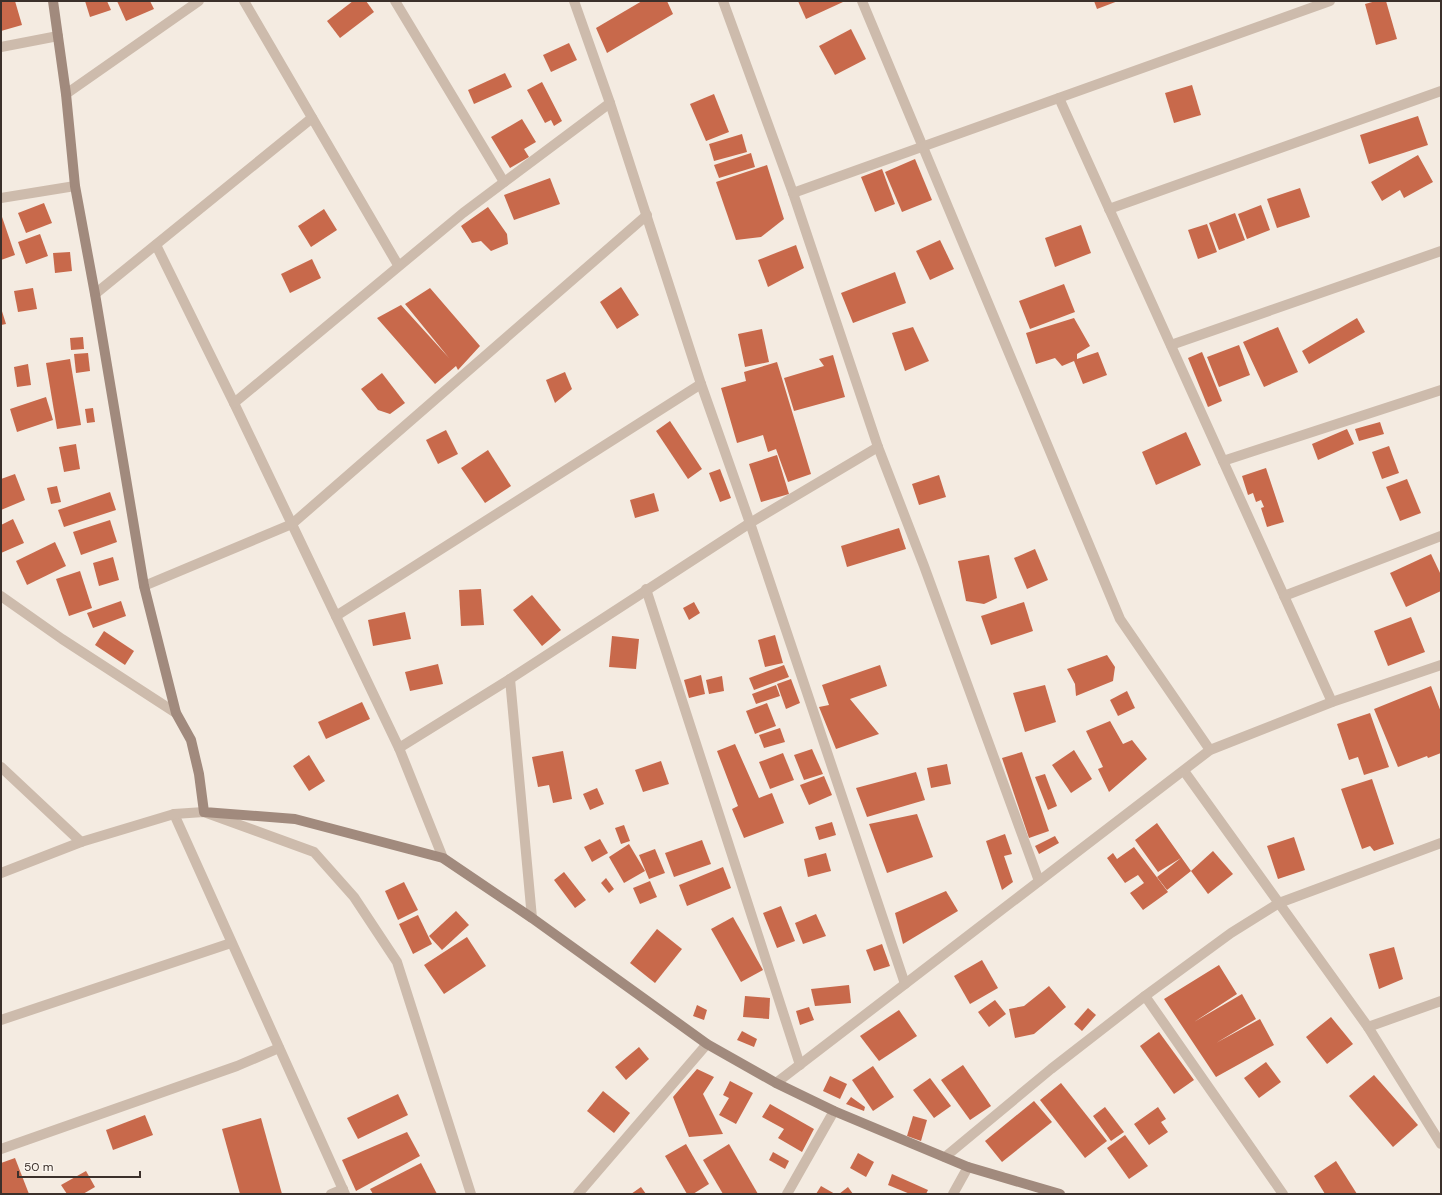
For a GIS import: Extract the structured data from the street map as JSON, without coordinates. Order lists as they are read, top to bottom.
{
  "scale_bar": "50 m"
}
